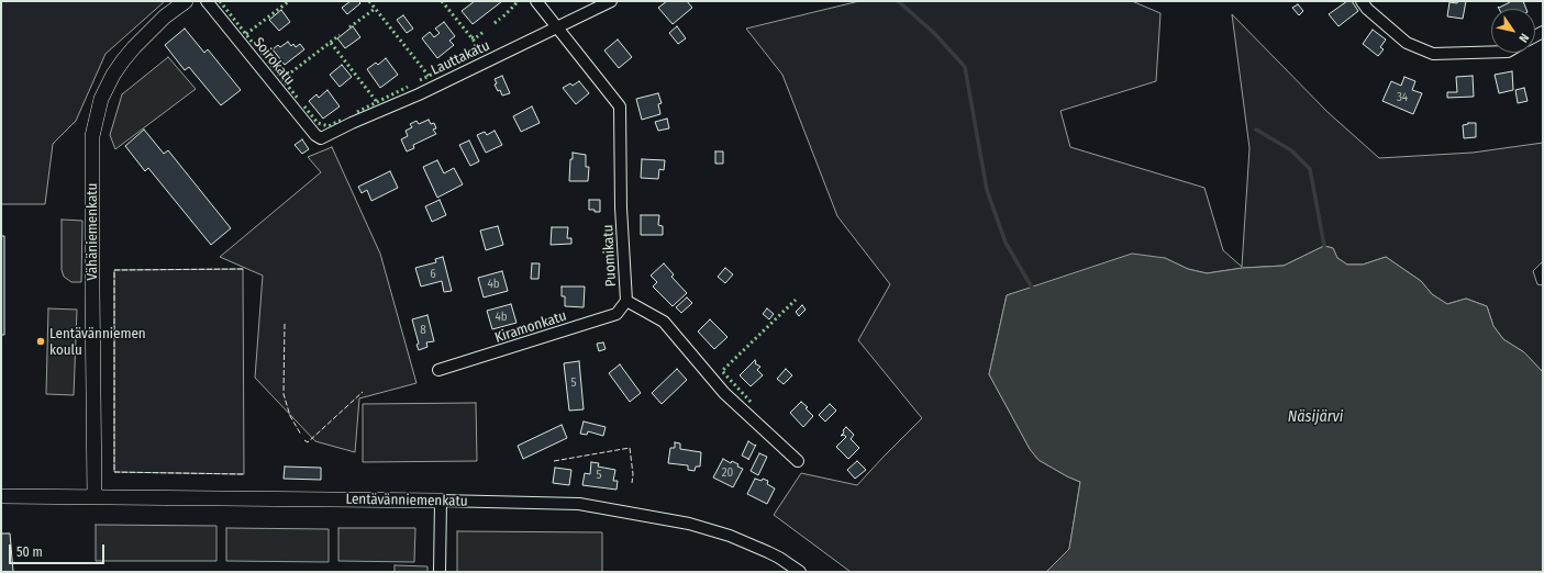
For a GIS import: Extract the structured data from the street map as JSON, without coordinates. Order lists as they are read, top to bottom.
{
  "streets": {
    "street": [
      "Lauttakatu",
      "Soirokatu",
      "Vähäniemenkatu",
      "Puomikatu",
      "Kiramonkatu",
      "Lentävänniemenkatu"
    ]
  },
  "crossings": [
    ["Lauttakatu", "Soirokatu"],
    ["Lauttakatu", "Puomikatu"],
    ["Vähäniemenkatu", "Lentävänniemenkatu"],
    ["Puomikatu", "Kiramonkatu"]
  ],
  "water": ["Näsijärvi"],
  "places": ["Lentävänniemen koulu"],
  "house_numbers": [
    "34",
    "6",
    "4b",
    "4b",
    "8",
    "5",
    "20",
    "5"
  ],
  "scale_bar": "50 m",
  "north": "bottom right"
}
